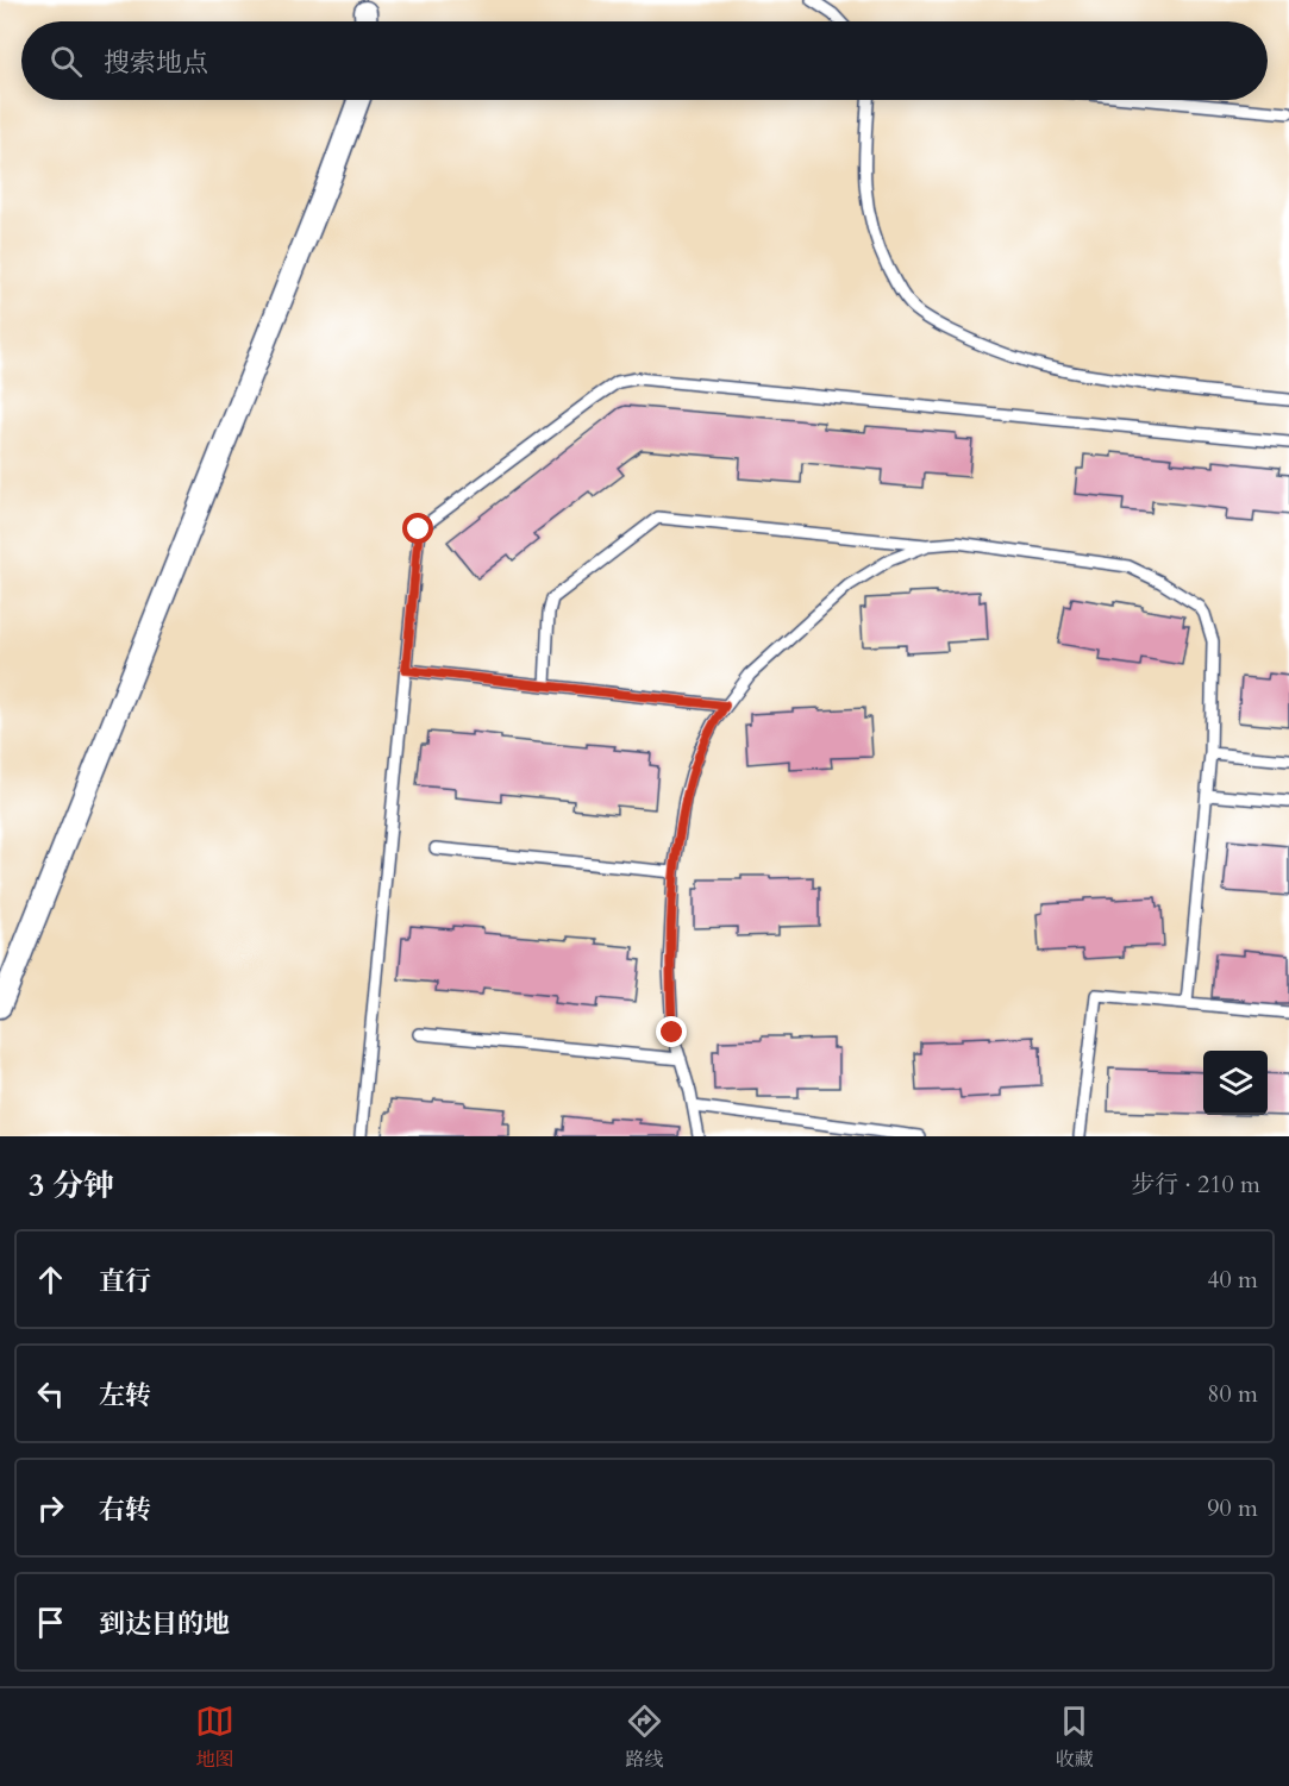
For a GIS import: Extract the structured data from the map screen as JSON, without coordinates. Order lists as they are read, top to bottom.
{
  "page": {
    "search": "搜索地点",
    "heading": ["3 分钟", "步行 · 210 m"],
    "list": [
      ["直行", "40 m"],
      ["左转", "80 m"],
      ["右转", "90 m"],
      "到达目的地"
    ],
    "nav": ["地图", "路线", "收藏"]
  }
}
